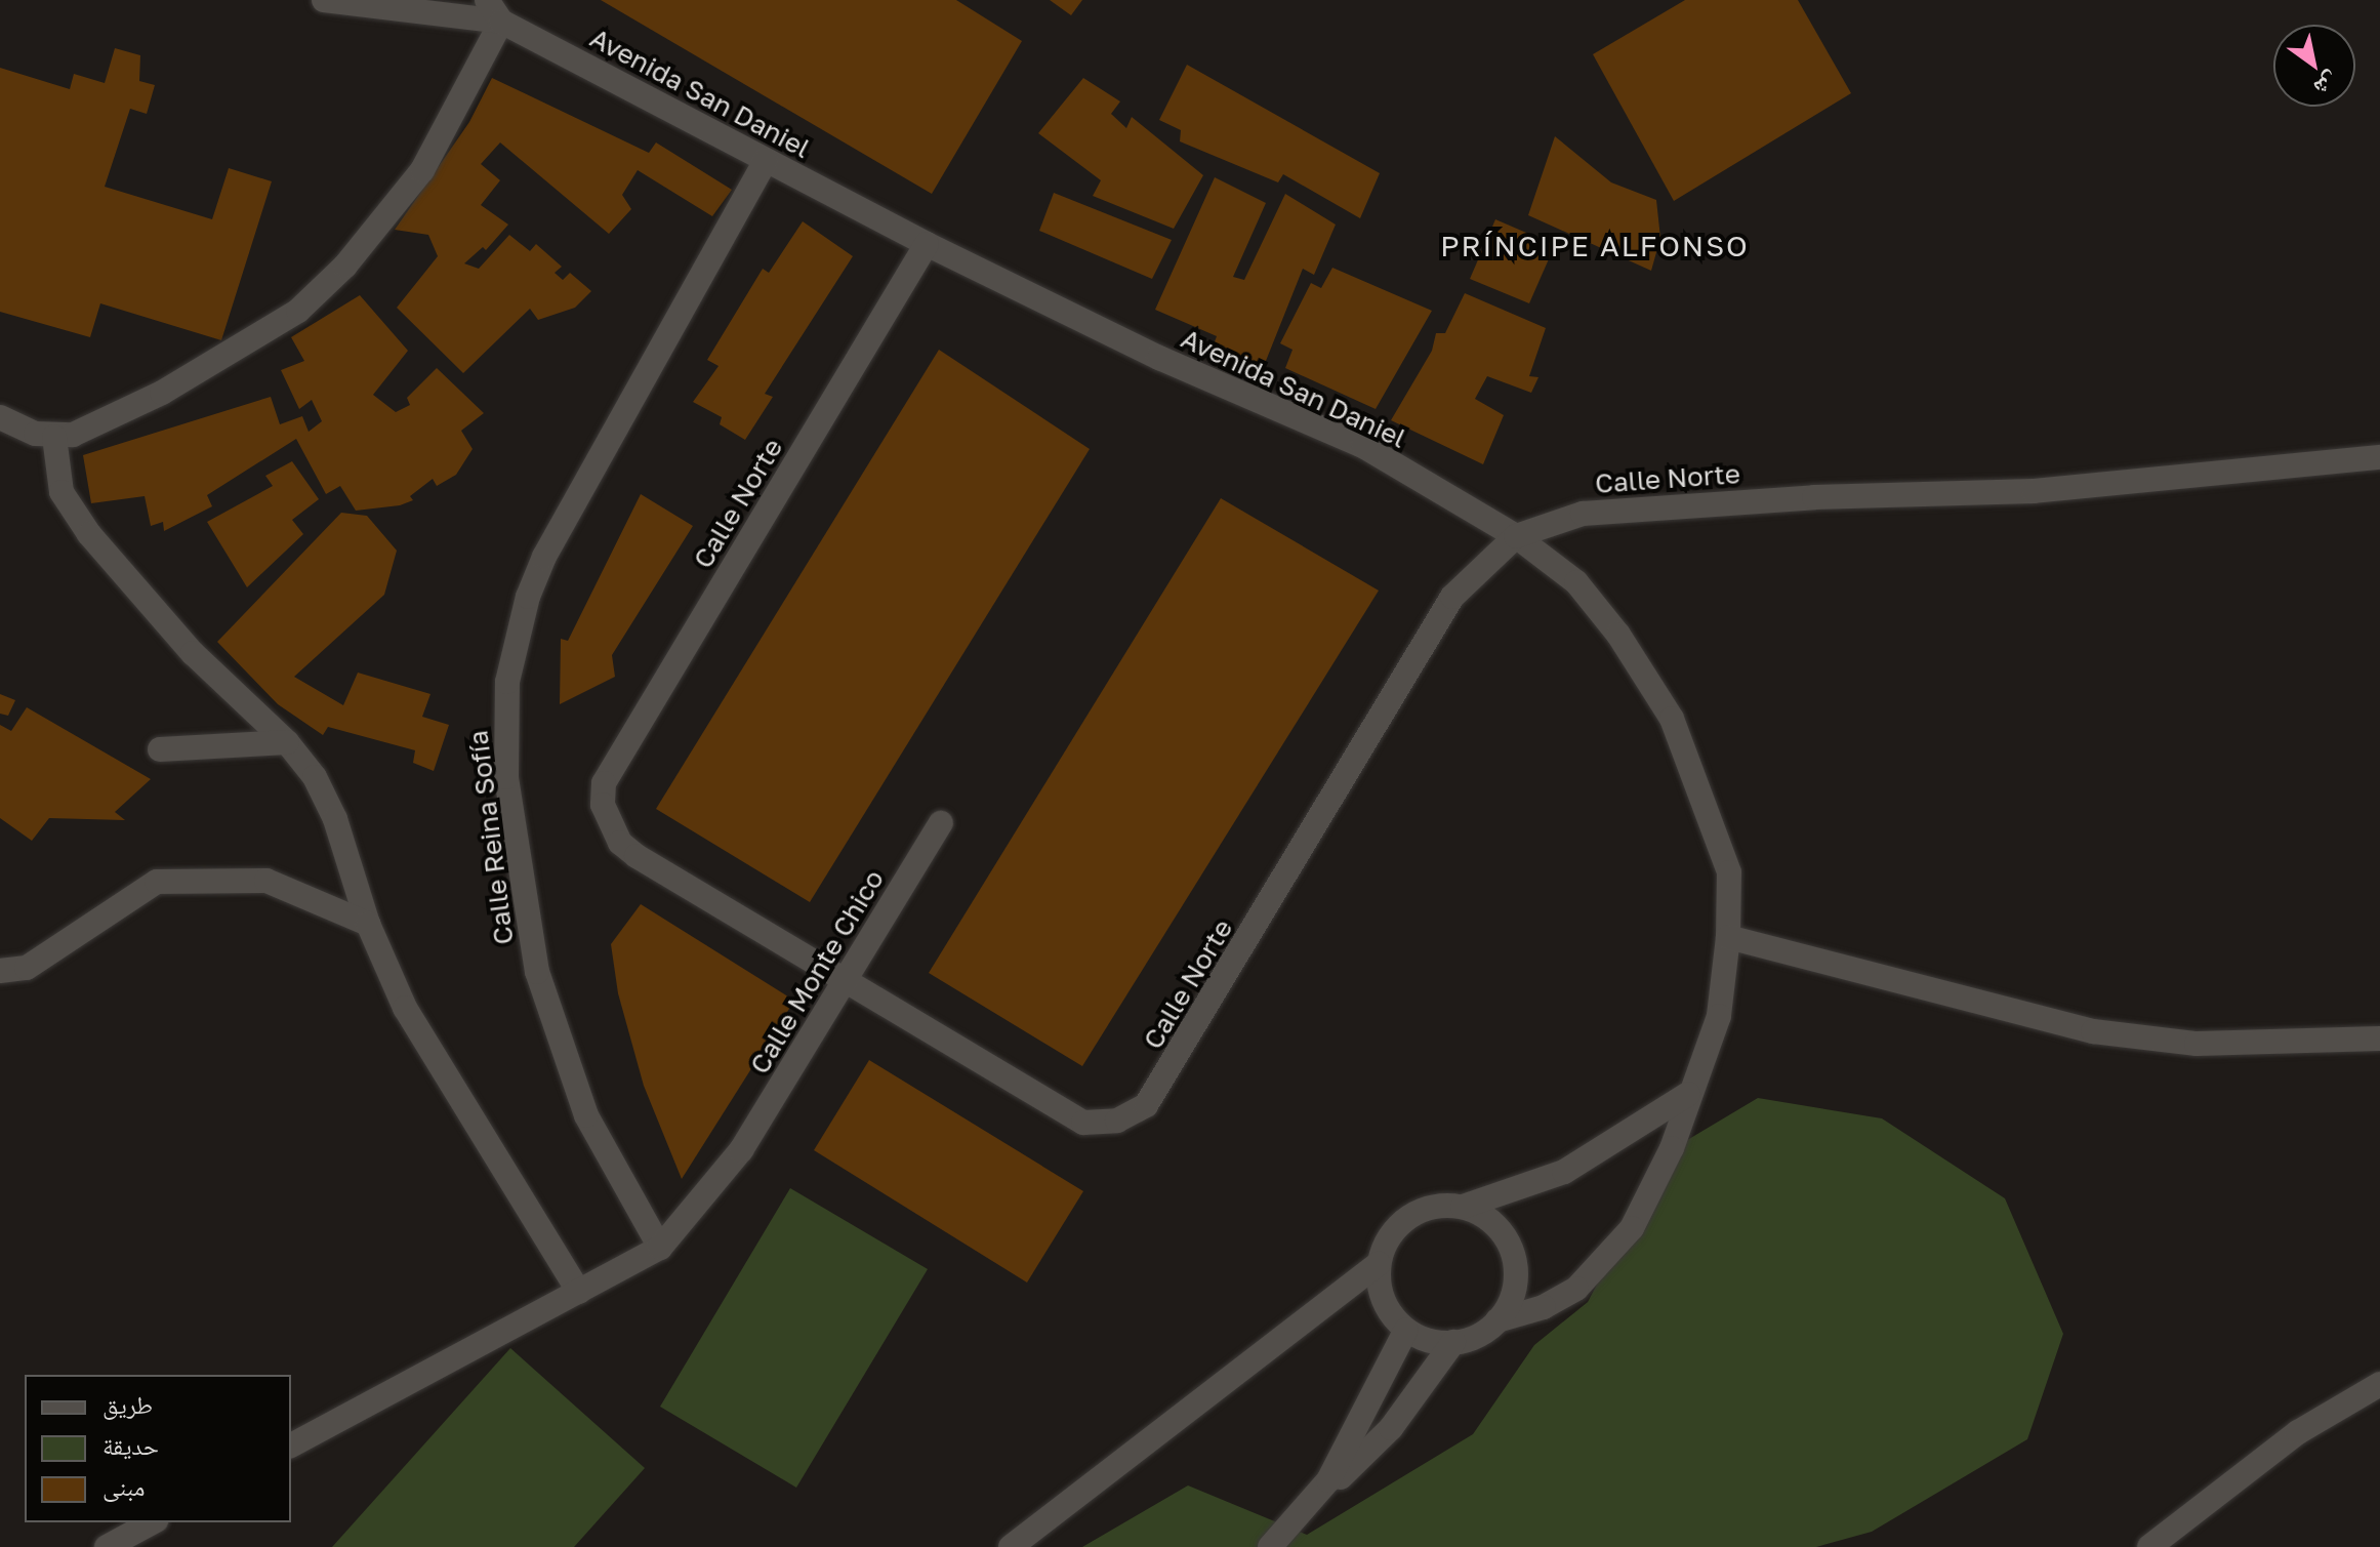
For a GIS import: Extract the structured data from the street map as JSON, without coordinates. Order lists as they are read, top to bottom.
{
  "streets": {
    "street": [
      "Avenida San Daniel",
      "Calle Norte",
      "Calle Reina Sofía",
      "Calle Monte Chico"
    ]
  },
  "crossings": [
    ["Avenida San Daniel", "Calle Norte"],
    ["Avenida San Daniel", "Calle Reina Sofía"],
    ["Calle Norte", "Calle Monte Chico"],
    ["Calle Reina Sofía", "Calle Monte Chico"]
  ],
  "districts": ["PRÍNCIPE ALFONSO"],
  "legend": ["طريق", "حديقة", "مبنى"],
  "north": "bottom right"
}
